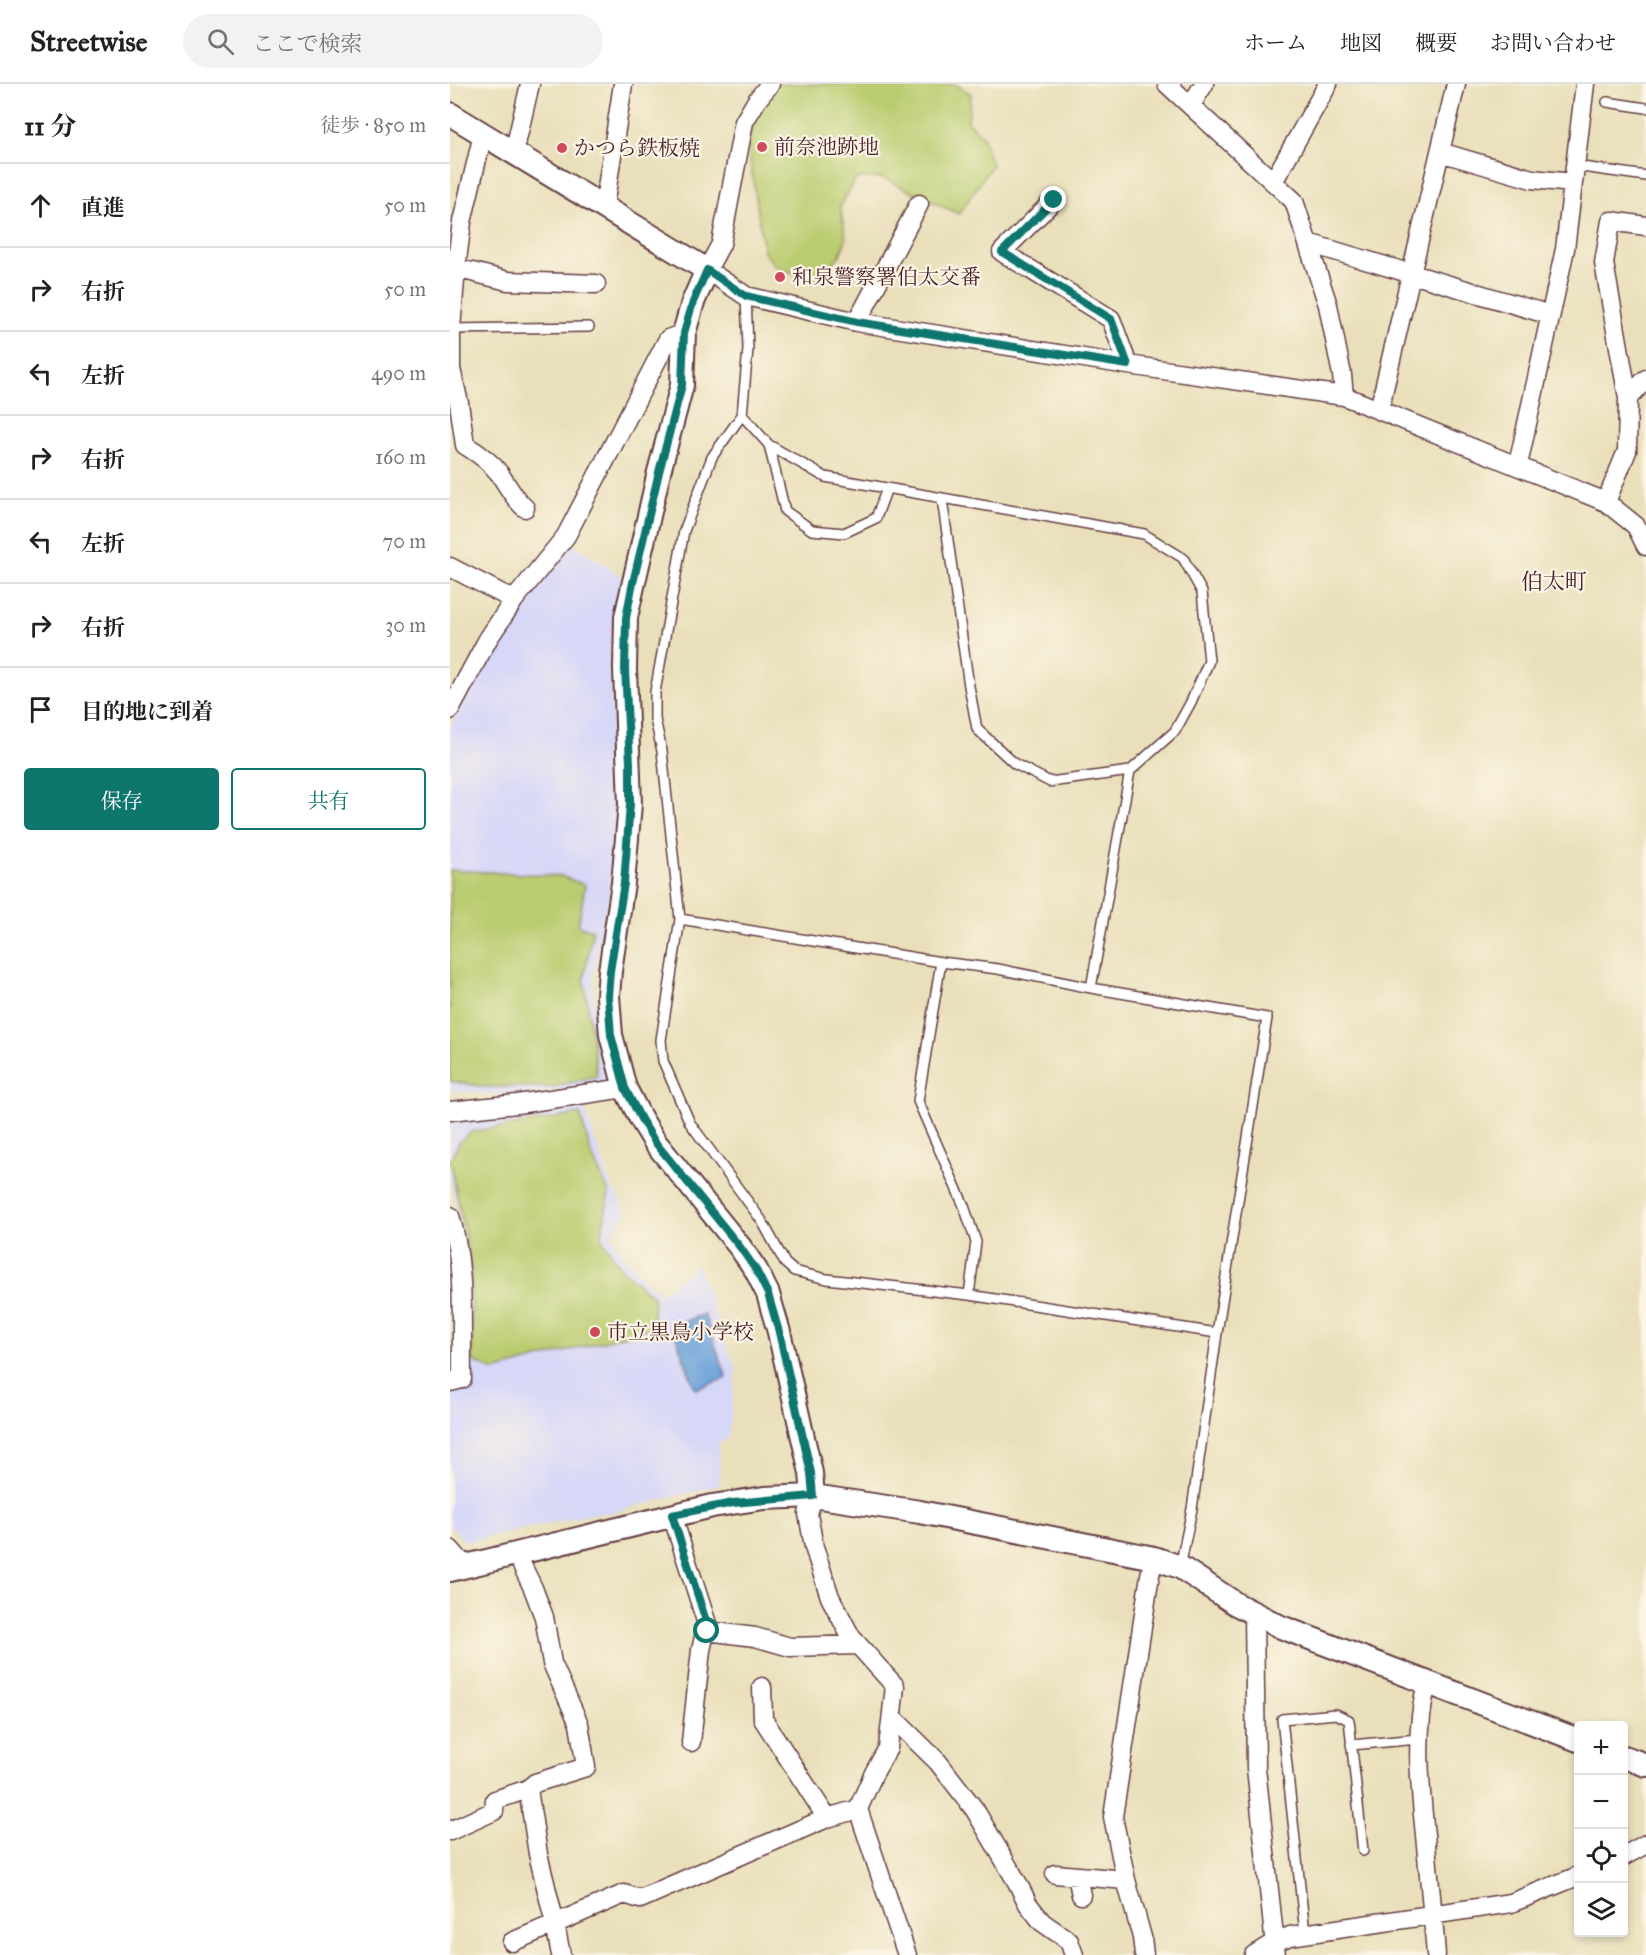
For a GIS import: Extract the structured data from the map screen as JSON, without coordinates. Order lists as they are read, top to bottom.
{
  "districts": ["伯太町"],
  "places": [
    "前奈池跡地",
    "かつら鉄板焼",
    "和泉警察署伯太交番",
    "市立黒鳥小学校"
  ],
  "page": {
    "header": "Streetwise",
    "search": "ここで検索",
    "nav": [
      "ホーム",
      "地図",
      "概要",
      "お問い合わせ"
    ],
    "heading": ["11 分", "徒歩 · 850 m"],
    "list": [
      ["直進", "50 m"],
      ["右折", "50 m"],
      ["左折", "490 m"],
      ["右折", "160 m"],
      ["左折", "70 m"],
      ["右折", "30 m"],
      "目的地に到着"
    ],
    "buttons": ["保存", "共有"],
    "map_buttons": ["+", "−"]
  }
}
